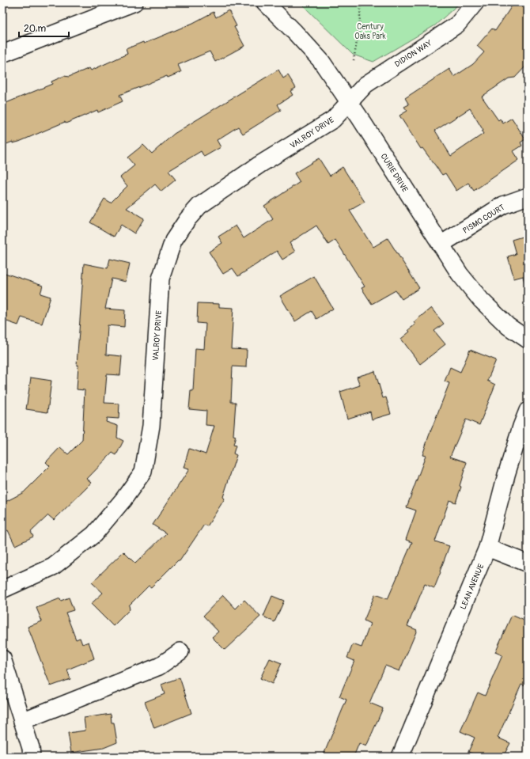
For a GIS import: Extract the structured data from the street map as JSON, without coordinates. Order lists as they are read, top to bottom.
{
  "streets": {
    "street": [
      "DIDION WAY",
      "VALROY DRIVE",
      "CURIE DRIVE",
      "PISMO COURT",
      "LEAN AVENUE"
    ]
  },
  "crossings": [
    ["DIDION WAY", "VALROY DRIVE"],
    ["DIDION WAY", "CURIE DRIVE"],
    ["VALROY DRIVE", "CURIE DRIVE"],
    ["CURIE DRIVE", "PISMO COURT"]
  ],
  "parks": ["Century Oaks Park"],
  "scale_bar": "20 m"
}
